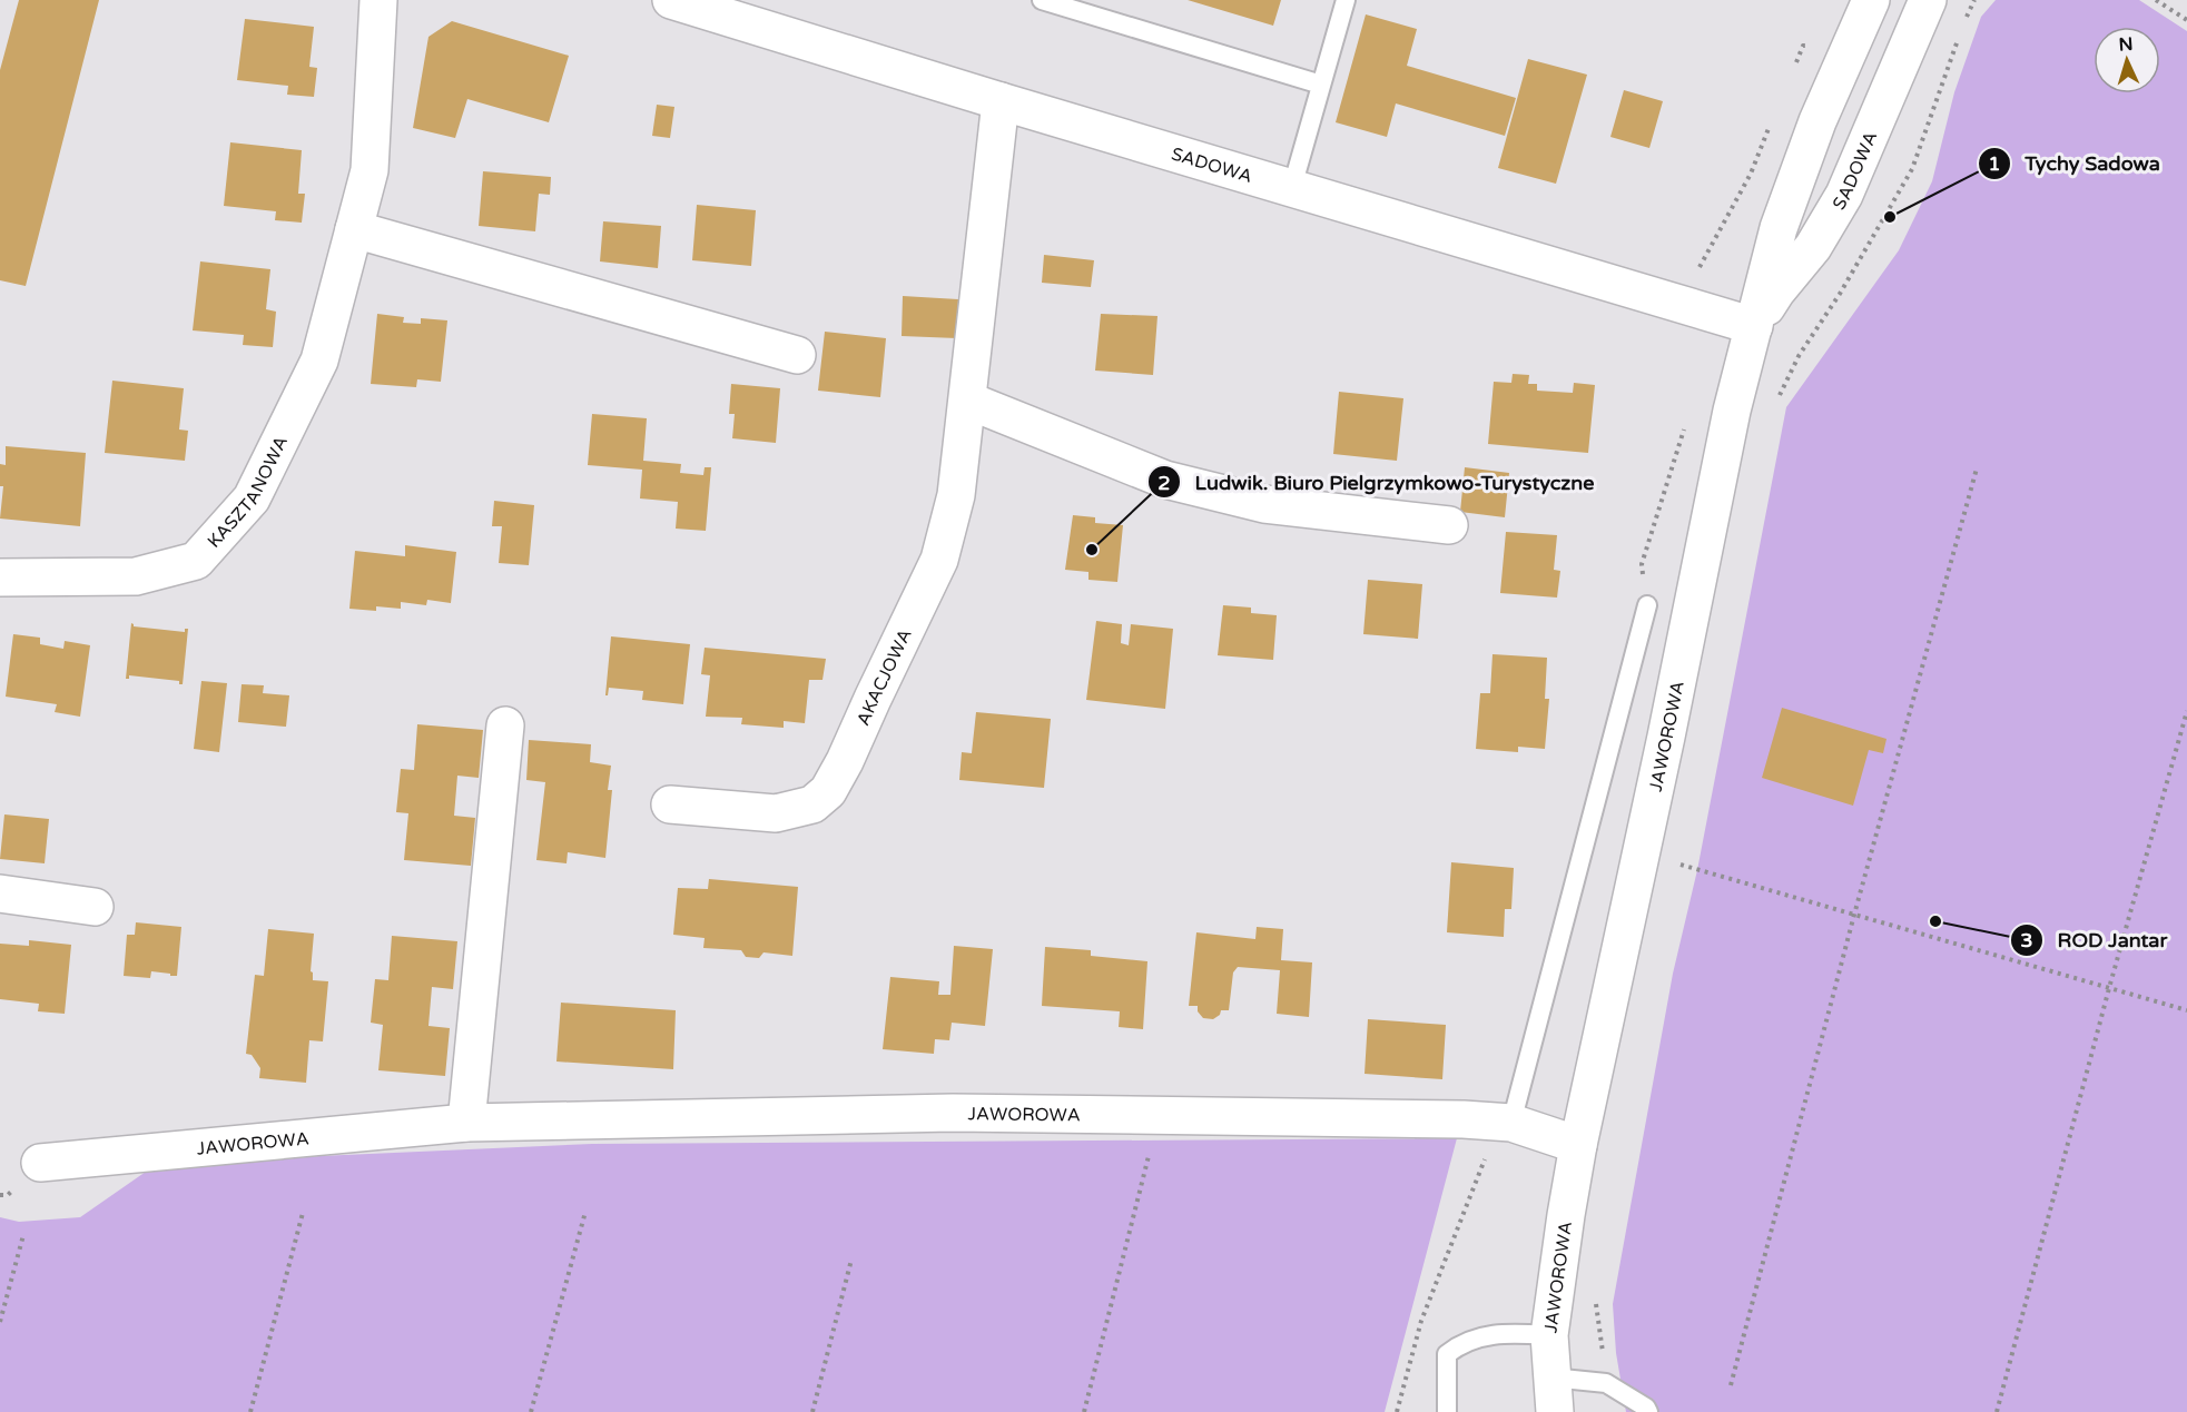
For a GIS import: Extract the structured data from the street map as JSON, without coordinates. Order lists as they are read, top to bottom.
{
  "streets": {
    "street": [
      "SADOWA",
      "KASZTANOWA",
      "AKACJOWA",
      "JAWOROWA"
    ]
  },
  "crossings": [
    ["SADOWA", "AKACJOWA"],
    ["SADOWA", "JAWOROWA"]
  ],
  "places": ["Tychy Sadowa", "Ludwik. Biuro Pielgrzymkowo-Turystyczne", "ROD Jantar"],
  "north": "top"
}
